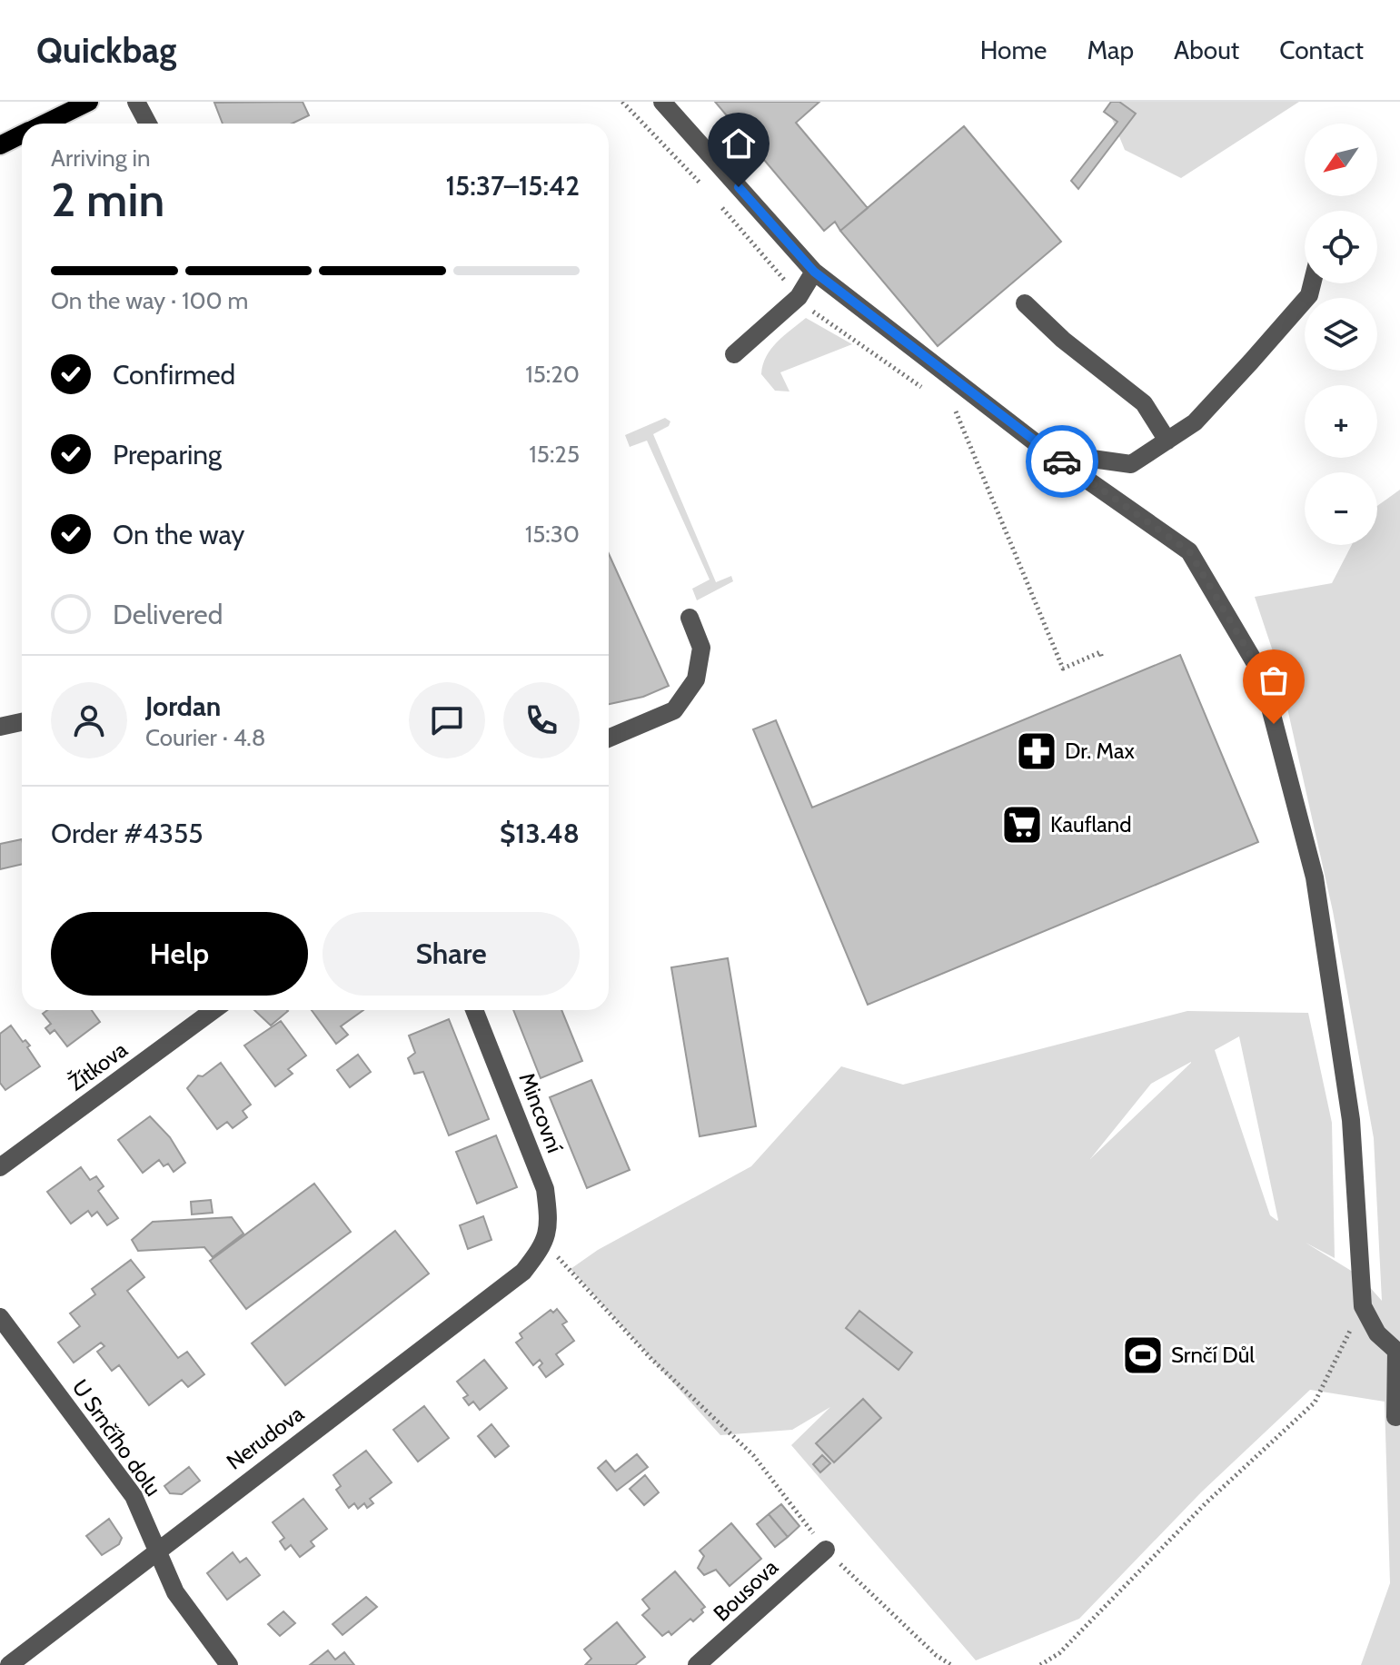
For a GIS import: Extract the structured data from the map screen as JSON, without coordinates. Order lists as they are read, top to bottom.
{
  "streets": {
    "street": [
      "Žítkova",
      "Mincovní",
      "U Srnčího dolu",
      "Nerudova",
      "Bousova"
    ]
  },
  "crossings": [
    ["Mincovní", "Nerudova"],
    ["U Srnčího dolu", "Nerudova"]
  ],
  "places": {
    "pharmacy": ["Dr. Max"],
    "supermarket": ["Kaufland"],
    "sports": ["Srnčí Důl"]
  },
  "north": "bottom left",
  "page": {
    "header": "Quickbag",
    "nav": [
      "Home",
      "Map",
      "About",
      "Contact"
    ],
    "map_buttons": ["+", "−"],
    "heading": ["2 min", "Arriving in", "15:37–15:42"],
    "panel": [
      "Jordan",
      "Courier · 4.8",
      "Order #4355",
      "$13.48"
    ],
    "bar": "On the way · 100 m",
    "list": [
      ["Confirmed", "15:20"],
      ["Preparing", "15:25"],
      ["On the way", "15:30"],
      "Delivered"
    ],
    "buttons": ["Help", "Share"]
  }
}
